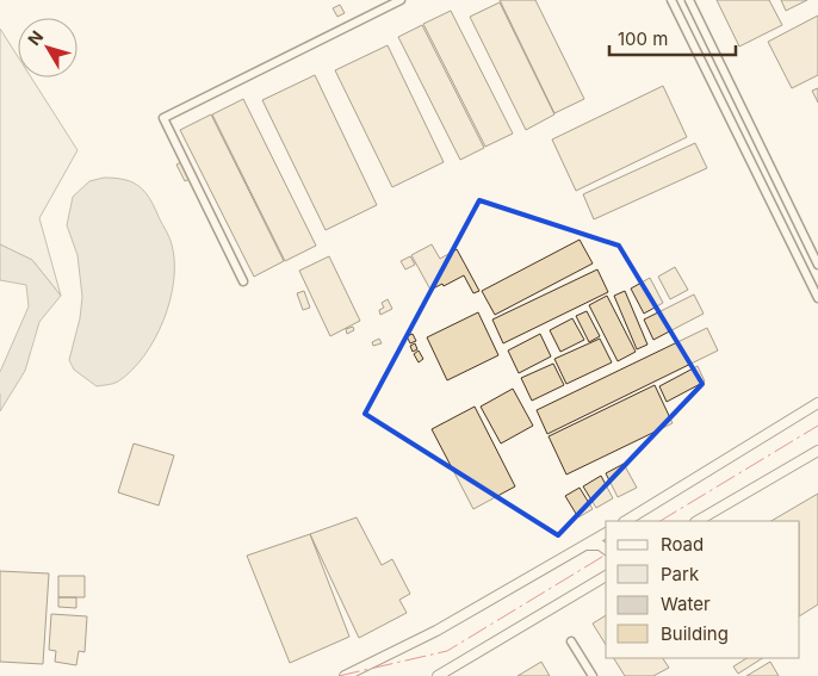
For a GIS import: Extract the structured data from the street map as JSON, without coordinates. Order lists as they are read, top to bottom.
{
  "legend": [
    "Road",
    "Park",
    "Water",
    "Building"
  ],
  "scale_bar": "100 m",
  "north": "top left"
}
